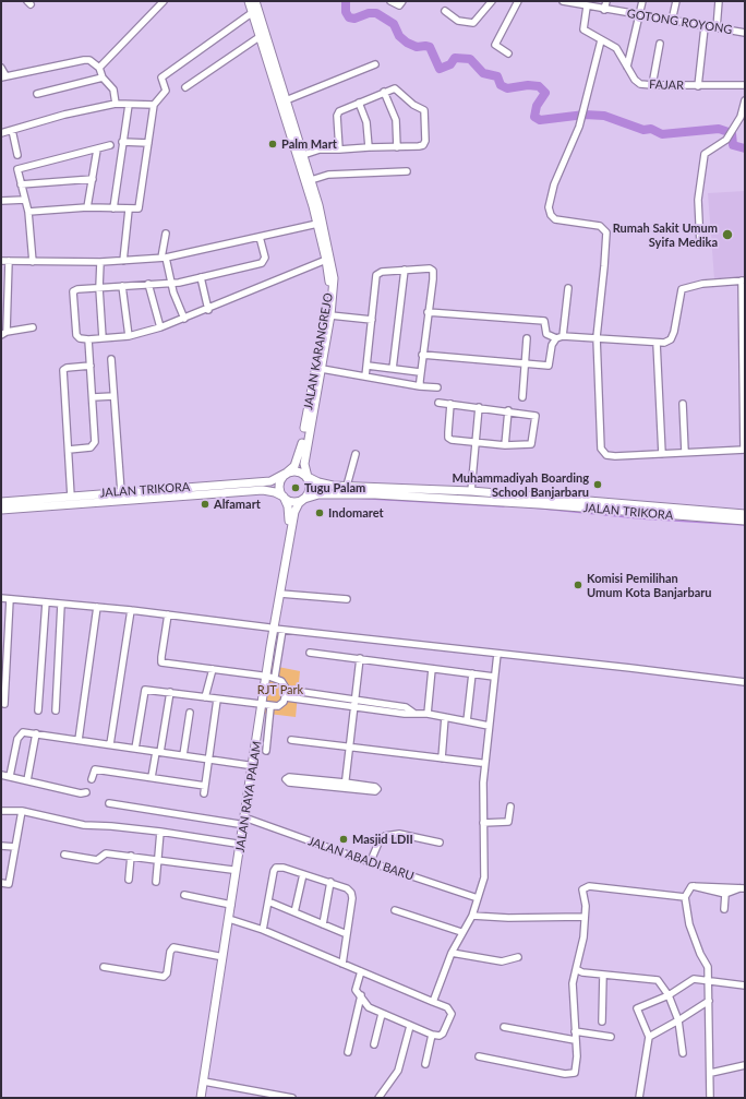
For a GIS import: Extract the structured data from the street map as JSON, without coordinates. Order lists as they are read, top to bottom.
{
  "streets": {
    "main road": ["JALAN KARANGREJO", "JALAN TRIKORA", "JALAN RAYA PALAM"],
    "street": ["GOTONG ROYONG", "FAJAR", "JALAN ABADI BARU"]
  },
  "crossings": [
    ["GOTONG ROYONG", "FAJAR"],
    ["JALAN KARANGREJO", "JALAN TRIKORA"],
    ["JALAN KARANGREJO", "JALAN RAYA PALAM"],
    ["JALAN TRIKORA", "JALAN RAYA PALAM"],
    ["JALAN RAYA PALAM", "JALAN ABADI BARU"]
  ],
  "parks": ["RJT Park"],
  "places": [
    "Palm Mart",
    "Rumah Sakit Umum Syifa Medika",
    "Muhammadiyah Boarding School Banjarbaru",
    "Tugu Palam",
    "Alfamart",
    "Indomaret",
    "Komisi Pemilihan Umum Kota Banjarbaru",
    "Masjid LDII"
  ]
}
